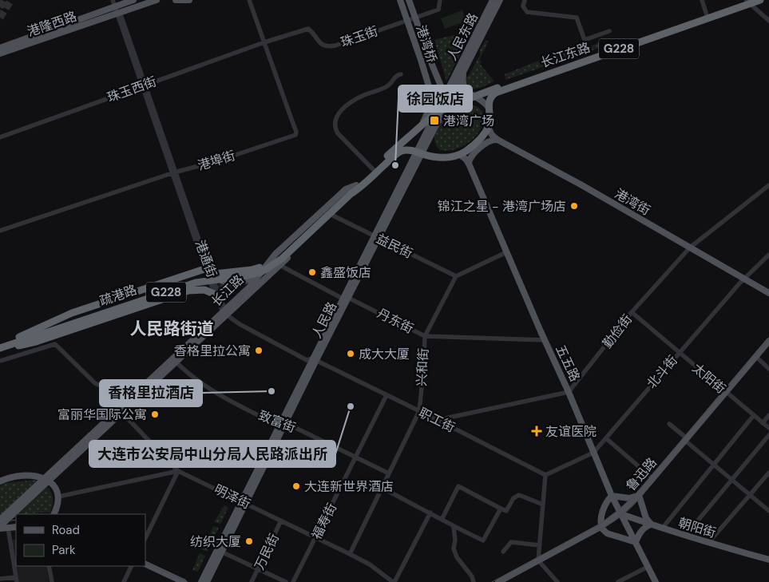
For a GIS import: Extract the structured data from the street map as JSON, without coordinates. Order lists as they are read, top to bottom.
{
  "streets": {
    "highway": [
      "G228",
      "长江东路",
      "长江路",
      "疏港路"
    ],
    "main road": [
      "港隆西路",
      "人民东路",
      "港湾桥",
      "港湾街",
      "人民路",
      "五五路",
      "鲁迅路",
      "朝阳街"
    ],
    "street": [
      "珠玉街",
      "珠玉西街",
      "港埠街",
      "益民街",
      "港通街",
      "丹东街",
      "勤俭街",
      "兴和街",
      "北斗街",
      "太阳街",
      "职工街",
      "致富街",
      "明泽街",
      "福寿街",
      "万民街"
    ]
  },
  "crossings": [
    ["港隆西路", "港通街"],
    ["珠玉街", "珠玉西街"],
    ["珠玉街", "港埠街"],
    ["人民东路", "人民路"],
    ["港湾桥", "长江路"],
    ["港湾桥", "人民路"],
    ["G228", "长江东路"],
    ["G228", "港湾街"],
    ["G228", "长江路"],
    ["G228", "人民路"],
    ["G228", "五五路"],
    ["长江东路", "港湾街"],
    ["长江东路", "长江路"],
    ["长江东路", "人民路"],
    ["珠玉西街", "港埠街"],
    ["珠玉西街", "港通街"],
    ["港埠街", "港通街"],
    ["港湾街", "勤俭街"],
    ["港湾街", "北斗街"],
    ["益民街", "人民路"],
    ["益民街", "兴和街"],
    ["港通街", "长江路"],
    ["港通街", "职工街"],
    ["长江路", "疏港路"],
    ["长江路", "人民路"],
    ["长江路", "职工街"],
    ["长江路", "致富街"],
    ["人民路", "丹东街"],
    ["人民路", "职工街"],
    ["人民路", "致富街"],
    ["人民路", "明泽街"],
    ["丹东街", "五五路"],
    ["丹东街", "兴和街"],
    ["勤俭街", "五五路"],
    ["勤俭街", "太阳街"],
    ["五五路", "北斗街"],
    ["五五路", "鲁迅路"],
    ["五五路", "朝阳街"],
    ["兴和街", "职工街"],
    ["兴和街", "致富街"],
    ["兴和街", "明泽街"],
    ["北斗街", "太阳街"],
    ["北斗街", "职工街"],
    ["太阳街", "鲁迅路"],
    ["职工街", "福寿街"],
    ["致富街", "福寿街"],
    ["鲁迅路", "朝阳街"],
    ["明泽街", "福寿街"],
    ["明泽街", "万民街"]
  ],
  "districts": ["人民路街道"],
  "places": {
    "transit": ["港湾广场"],
    "other": [
      "徐园饭店",
      "锦江之星 - 港湾广场店",
      "鑫盛饭店",
      "香格里拉公寓",
      "成大大厦",
      "香格里拉酒店",
      "大连市公安局中山分局人民路派出所",
      "富丽华国际公寓",
      "大连新世界酒店",
      "纺织大厦"
    ],
    "health": ["友谊医院"]
  },
  "legend": ["Road", "Park"]
}
